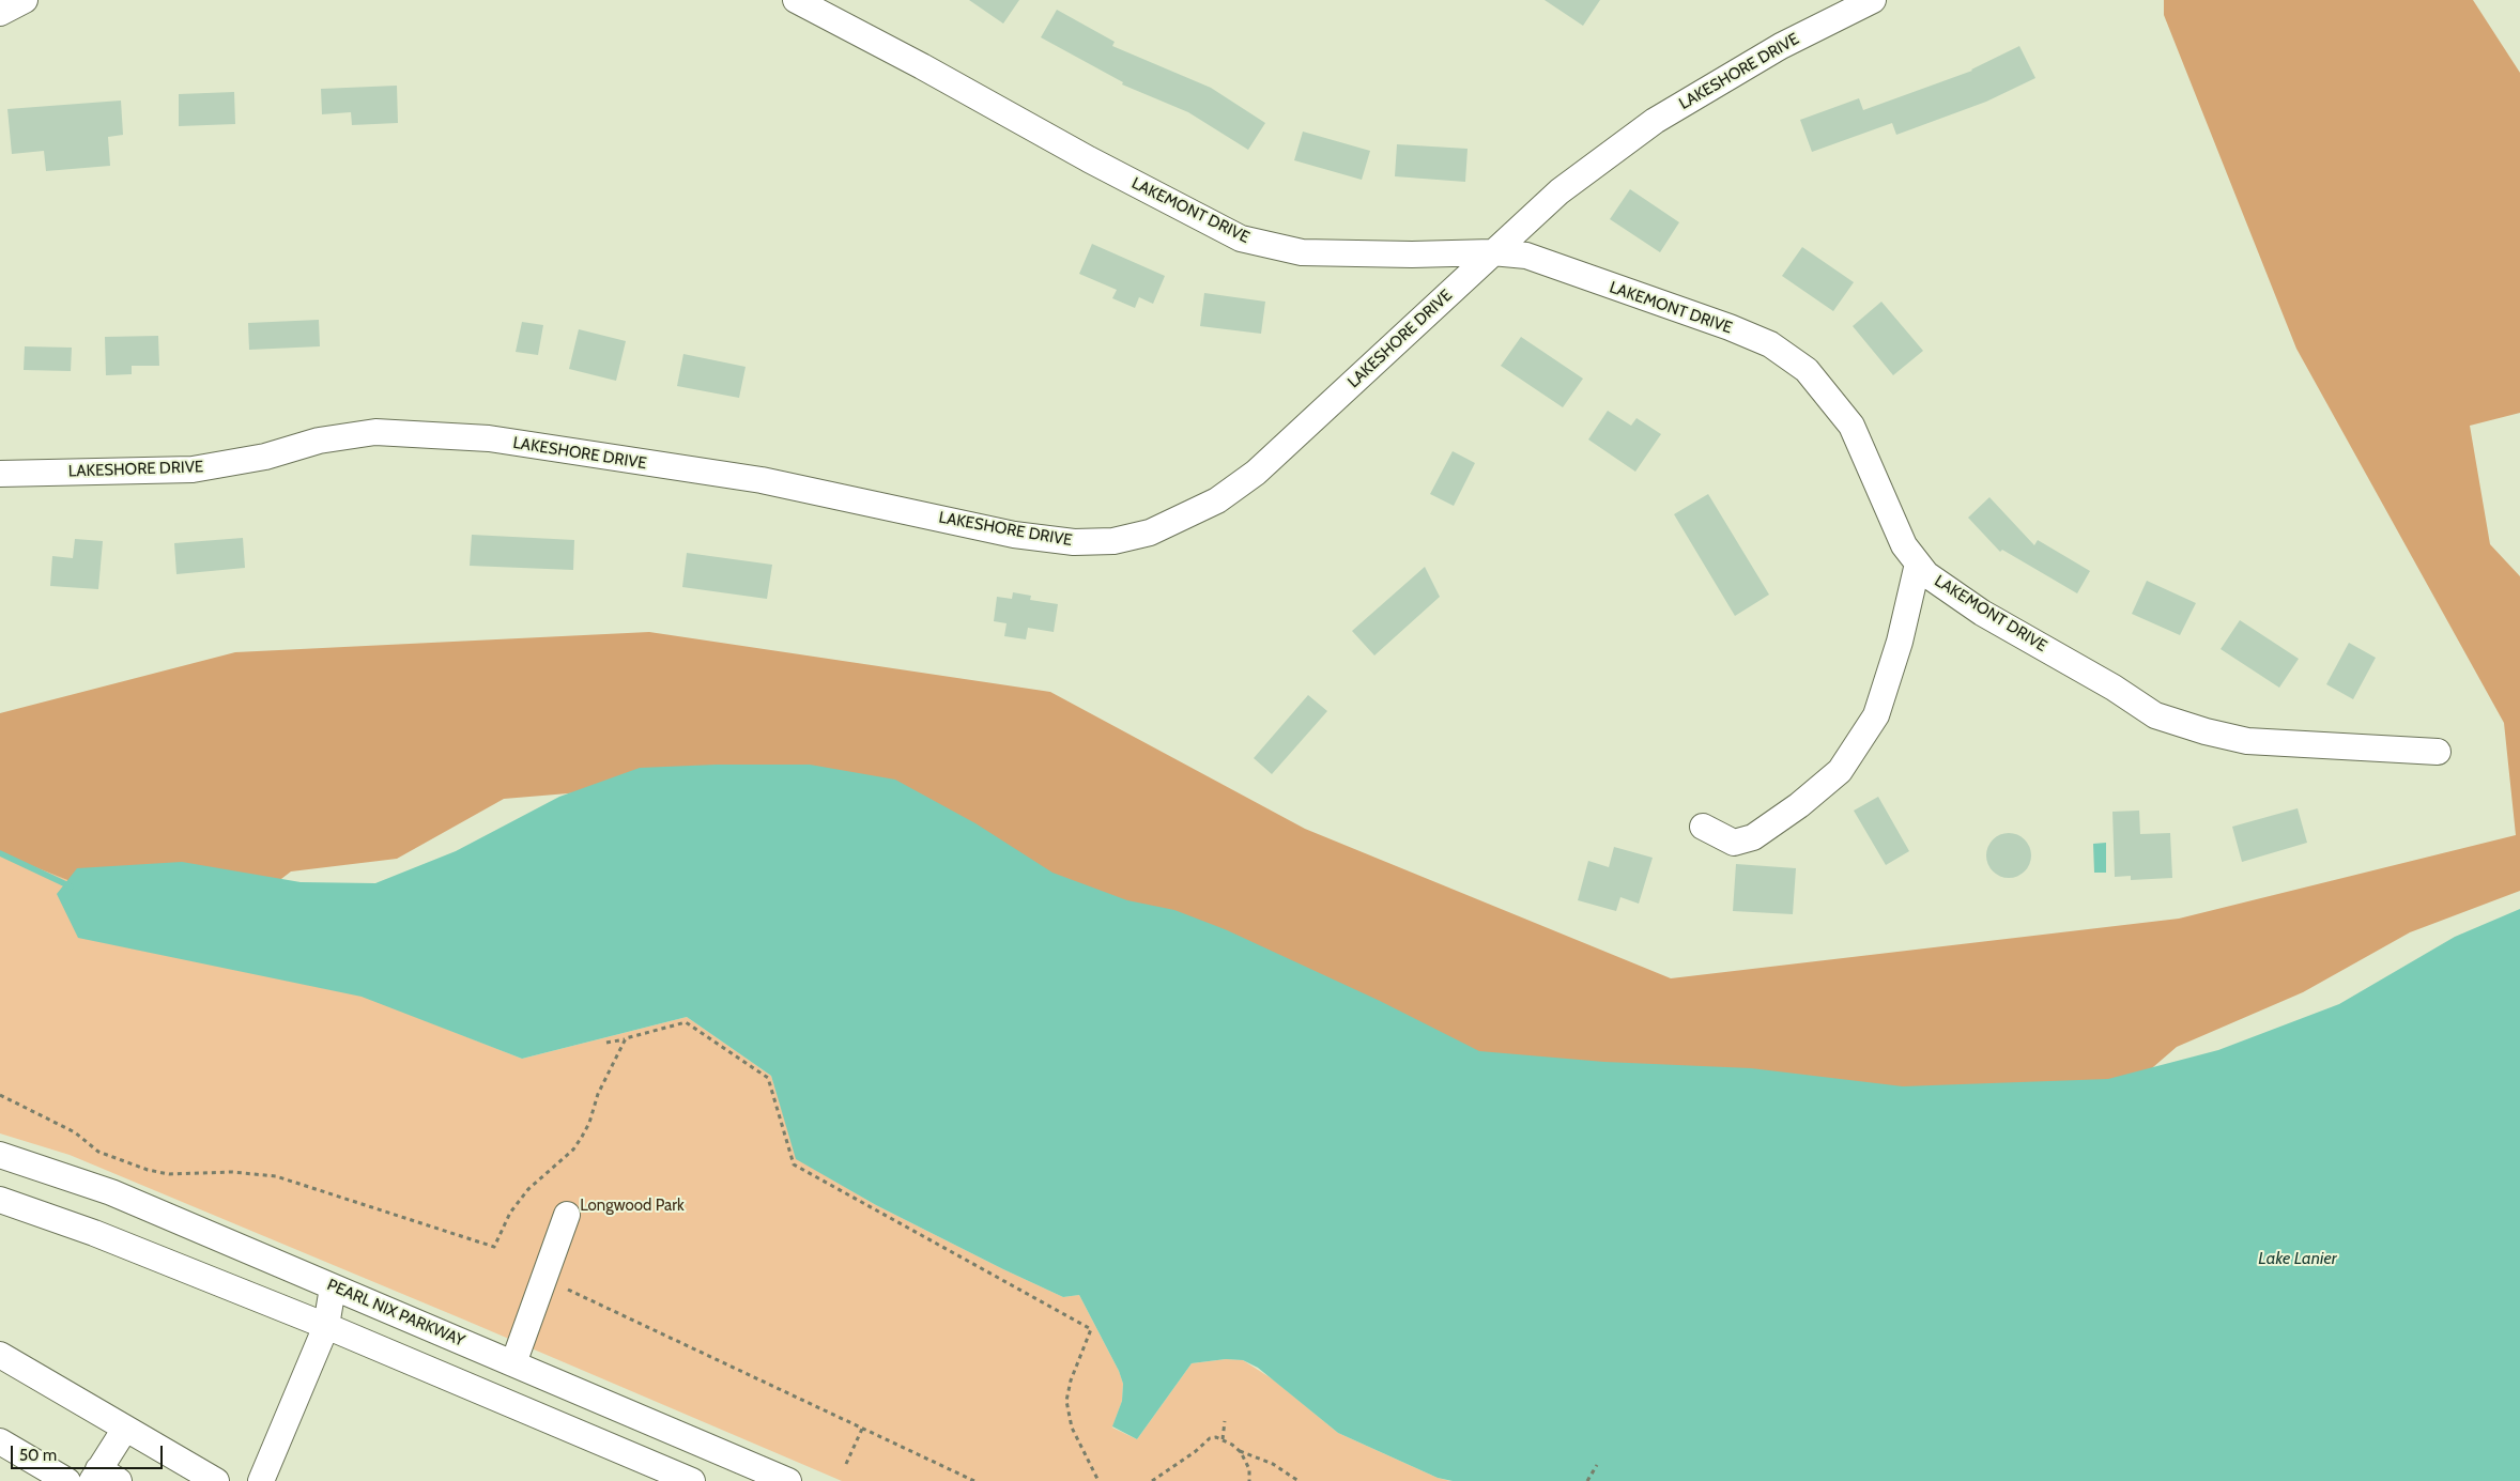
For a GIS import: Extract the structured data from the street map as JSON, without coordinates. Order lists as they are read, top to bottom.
{
  "streets": {
    "street": ["LAKESHORE DRIVE", "LAKEMONT DRIVE", "PEARL NIX PARKWAY"]
  },
  "crossings": [
    ["LAKESHORE DRIVE", "LAKEMONT DRIVE"]
  ],
  "water": ["Lake Lanier"],
  "parks": ["Longwood Park"],
  "scale_bar": "50 m"
}
